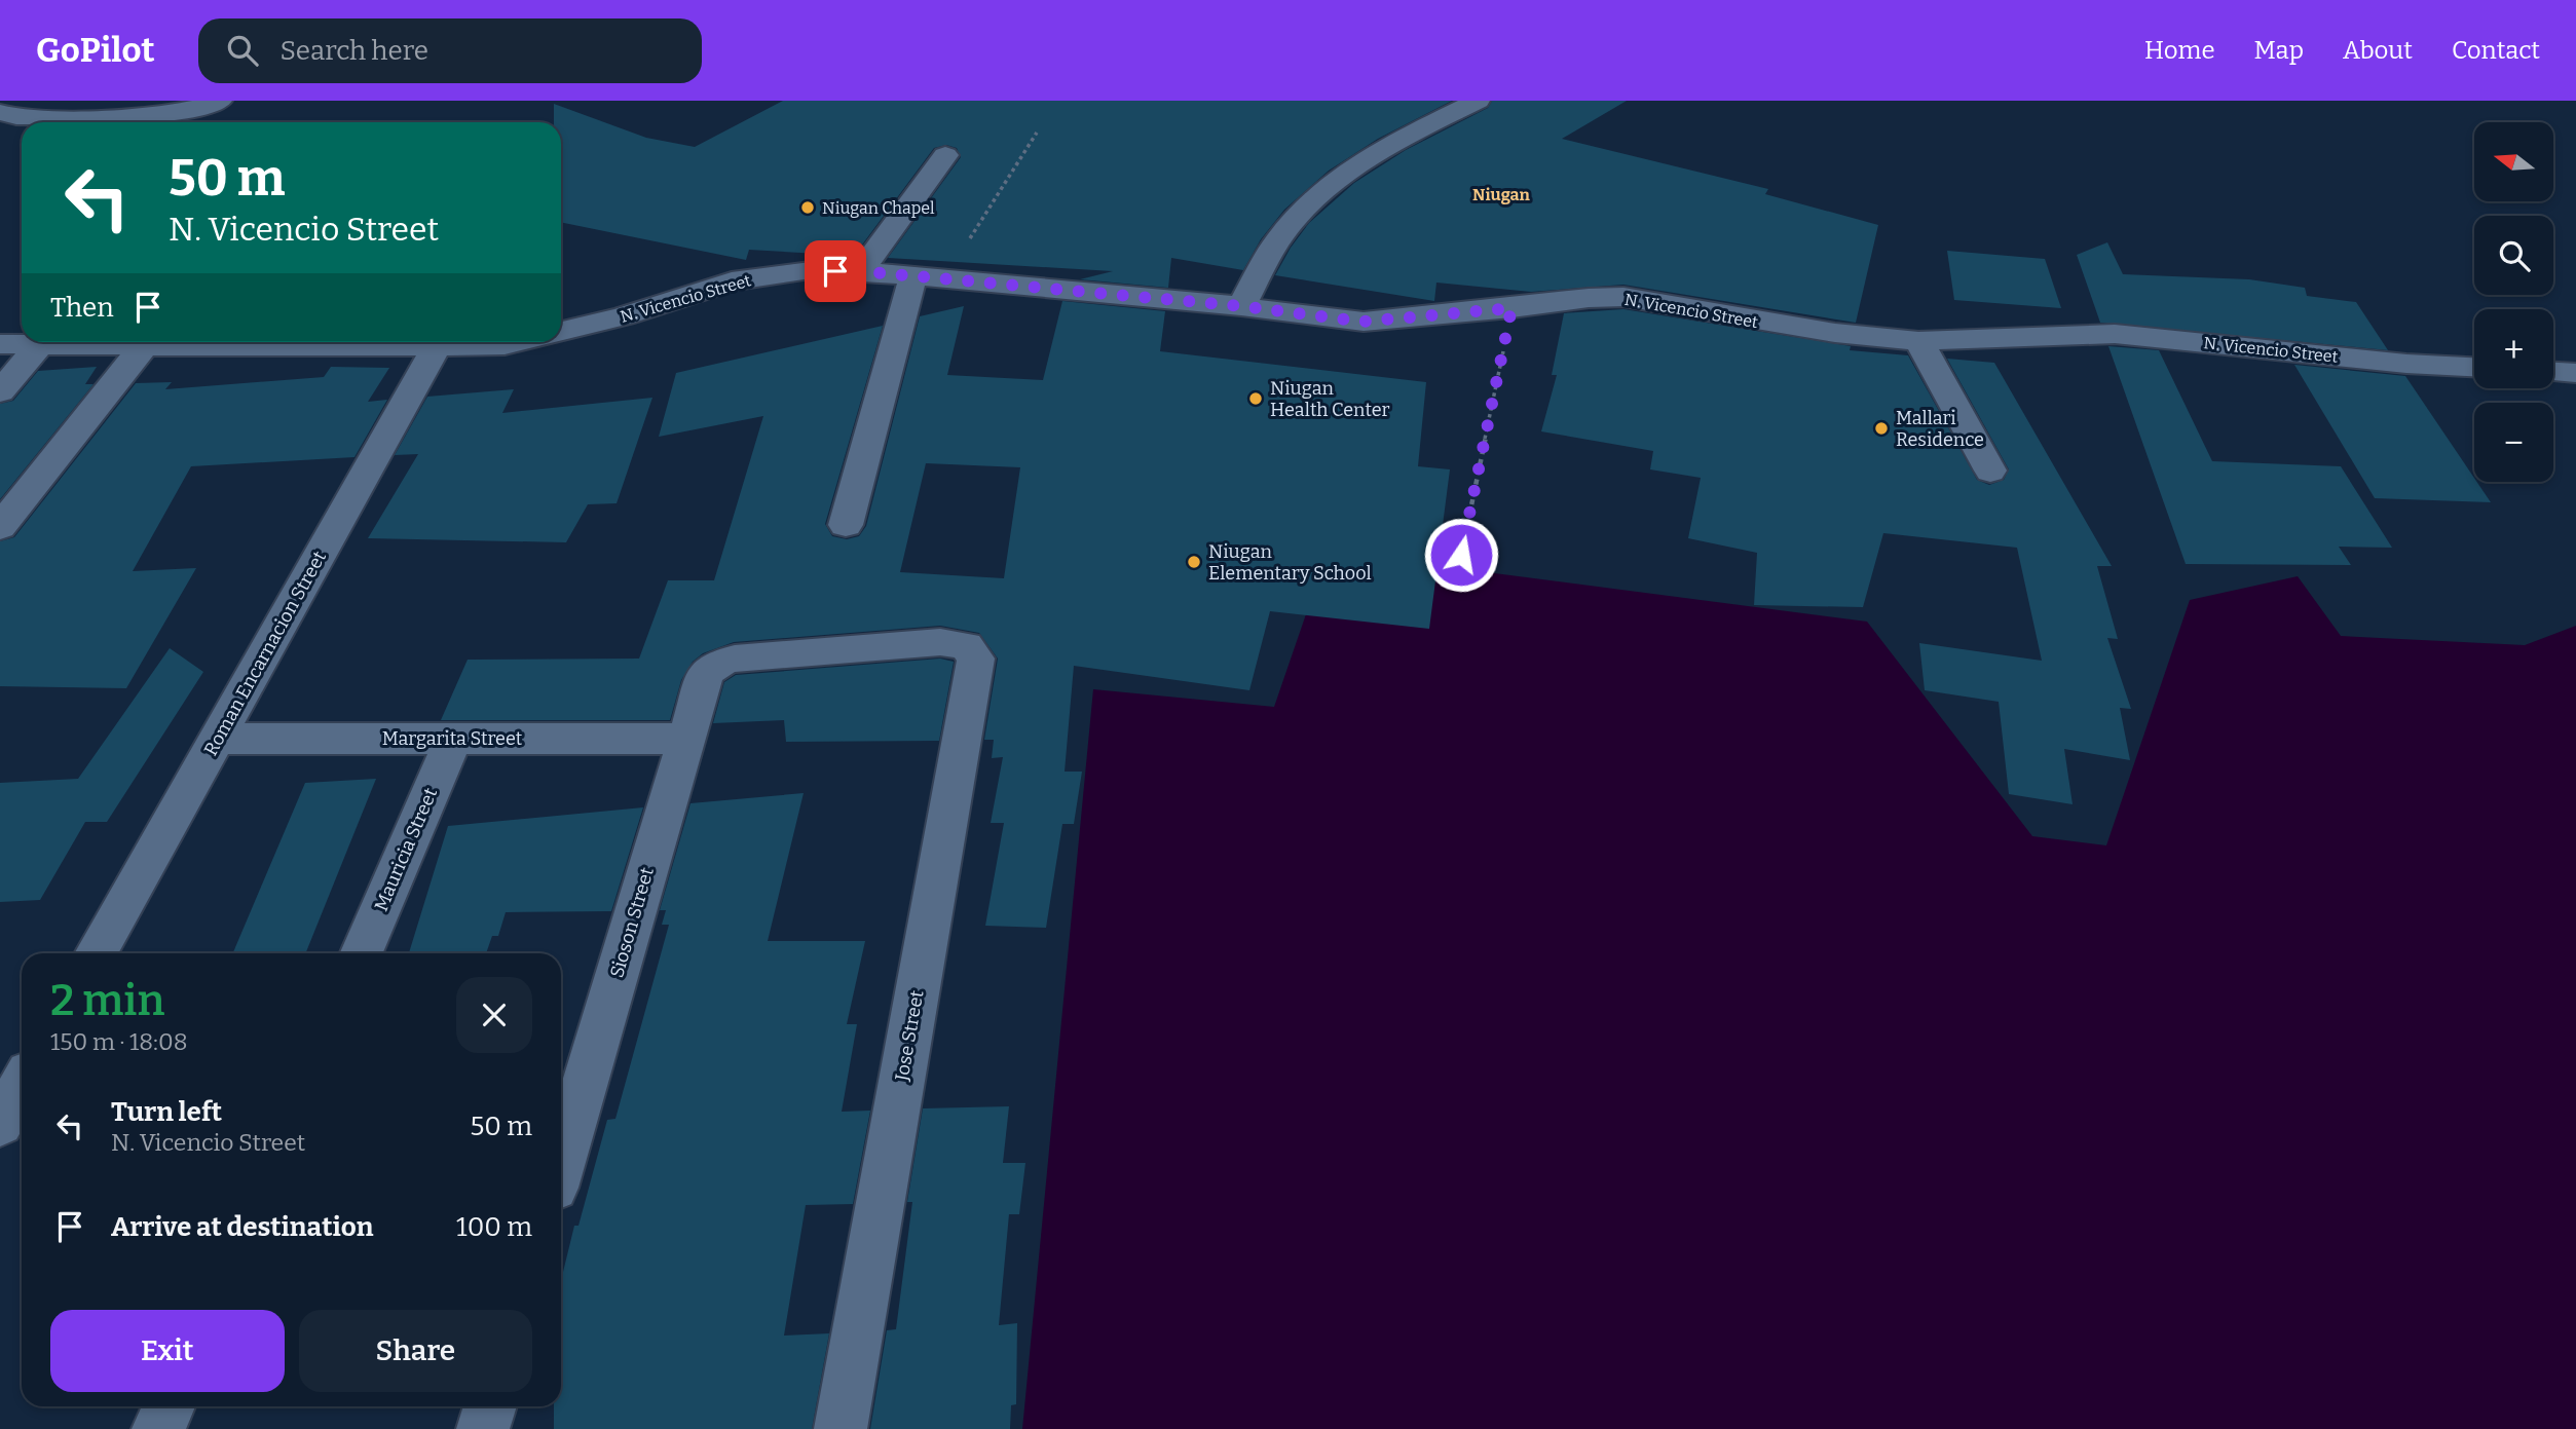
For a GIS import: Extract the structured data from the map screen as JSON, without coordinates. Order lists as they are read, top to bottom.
{
  "streets": {
    "street": [
      "N. Vicencio Street",
      "Roman Encarnacion Street",
      "Margarita Street",
      "Mauricia Street",
      "Sioson Street",
      "Jose Street"
    ]
  },
  "crossings": [
    ["N. Vicencio Street", "Roman Encarnacion Street"],
    ["Roman Encarnacion Street", "Margarita Street"],
    ["Margarita Street", "Mauricia Street"],
    ["Margarita Street", "Sioson Street"],
    ["Sioson Street", "Jose Street"]
  ],
  "districts": ["Niugan"],
  "places": [
    "Niugan Chapel",
    "Niugan Health Center",
    "Mallari Residence",
    "Niugan Elementary School"
  ],
  "north": "left",
  "page": {
    "header": "GoPilot",
    "search": "Search here",
    "nav": [
      "Home",
      "Map",
      "About",
      "Contact"
    ],
    "map_buttons": ["+", "−"],
    "turn": ["50 m", "N. Vicencio Street"],
    "then": "Then",
    "heading": ["2 min", "150 m · 18:08"],
    "list": [
      {
        "name": "Turn left",
        "note": "N. Vicencio Street",
        "value": "50 m"
      },
      {
        "name": "Arrive at destination",
        "value": "100 m"
      }
    ],
    "buttons": ["Exit", "Share"]
  }
}
